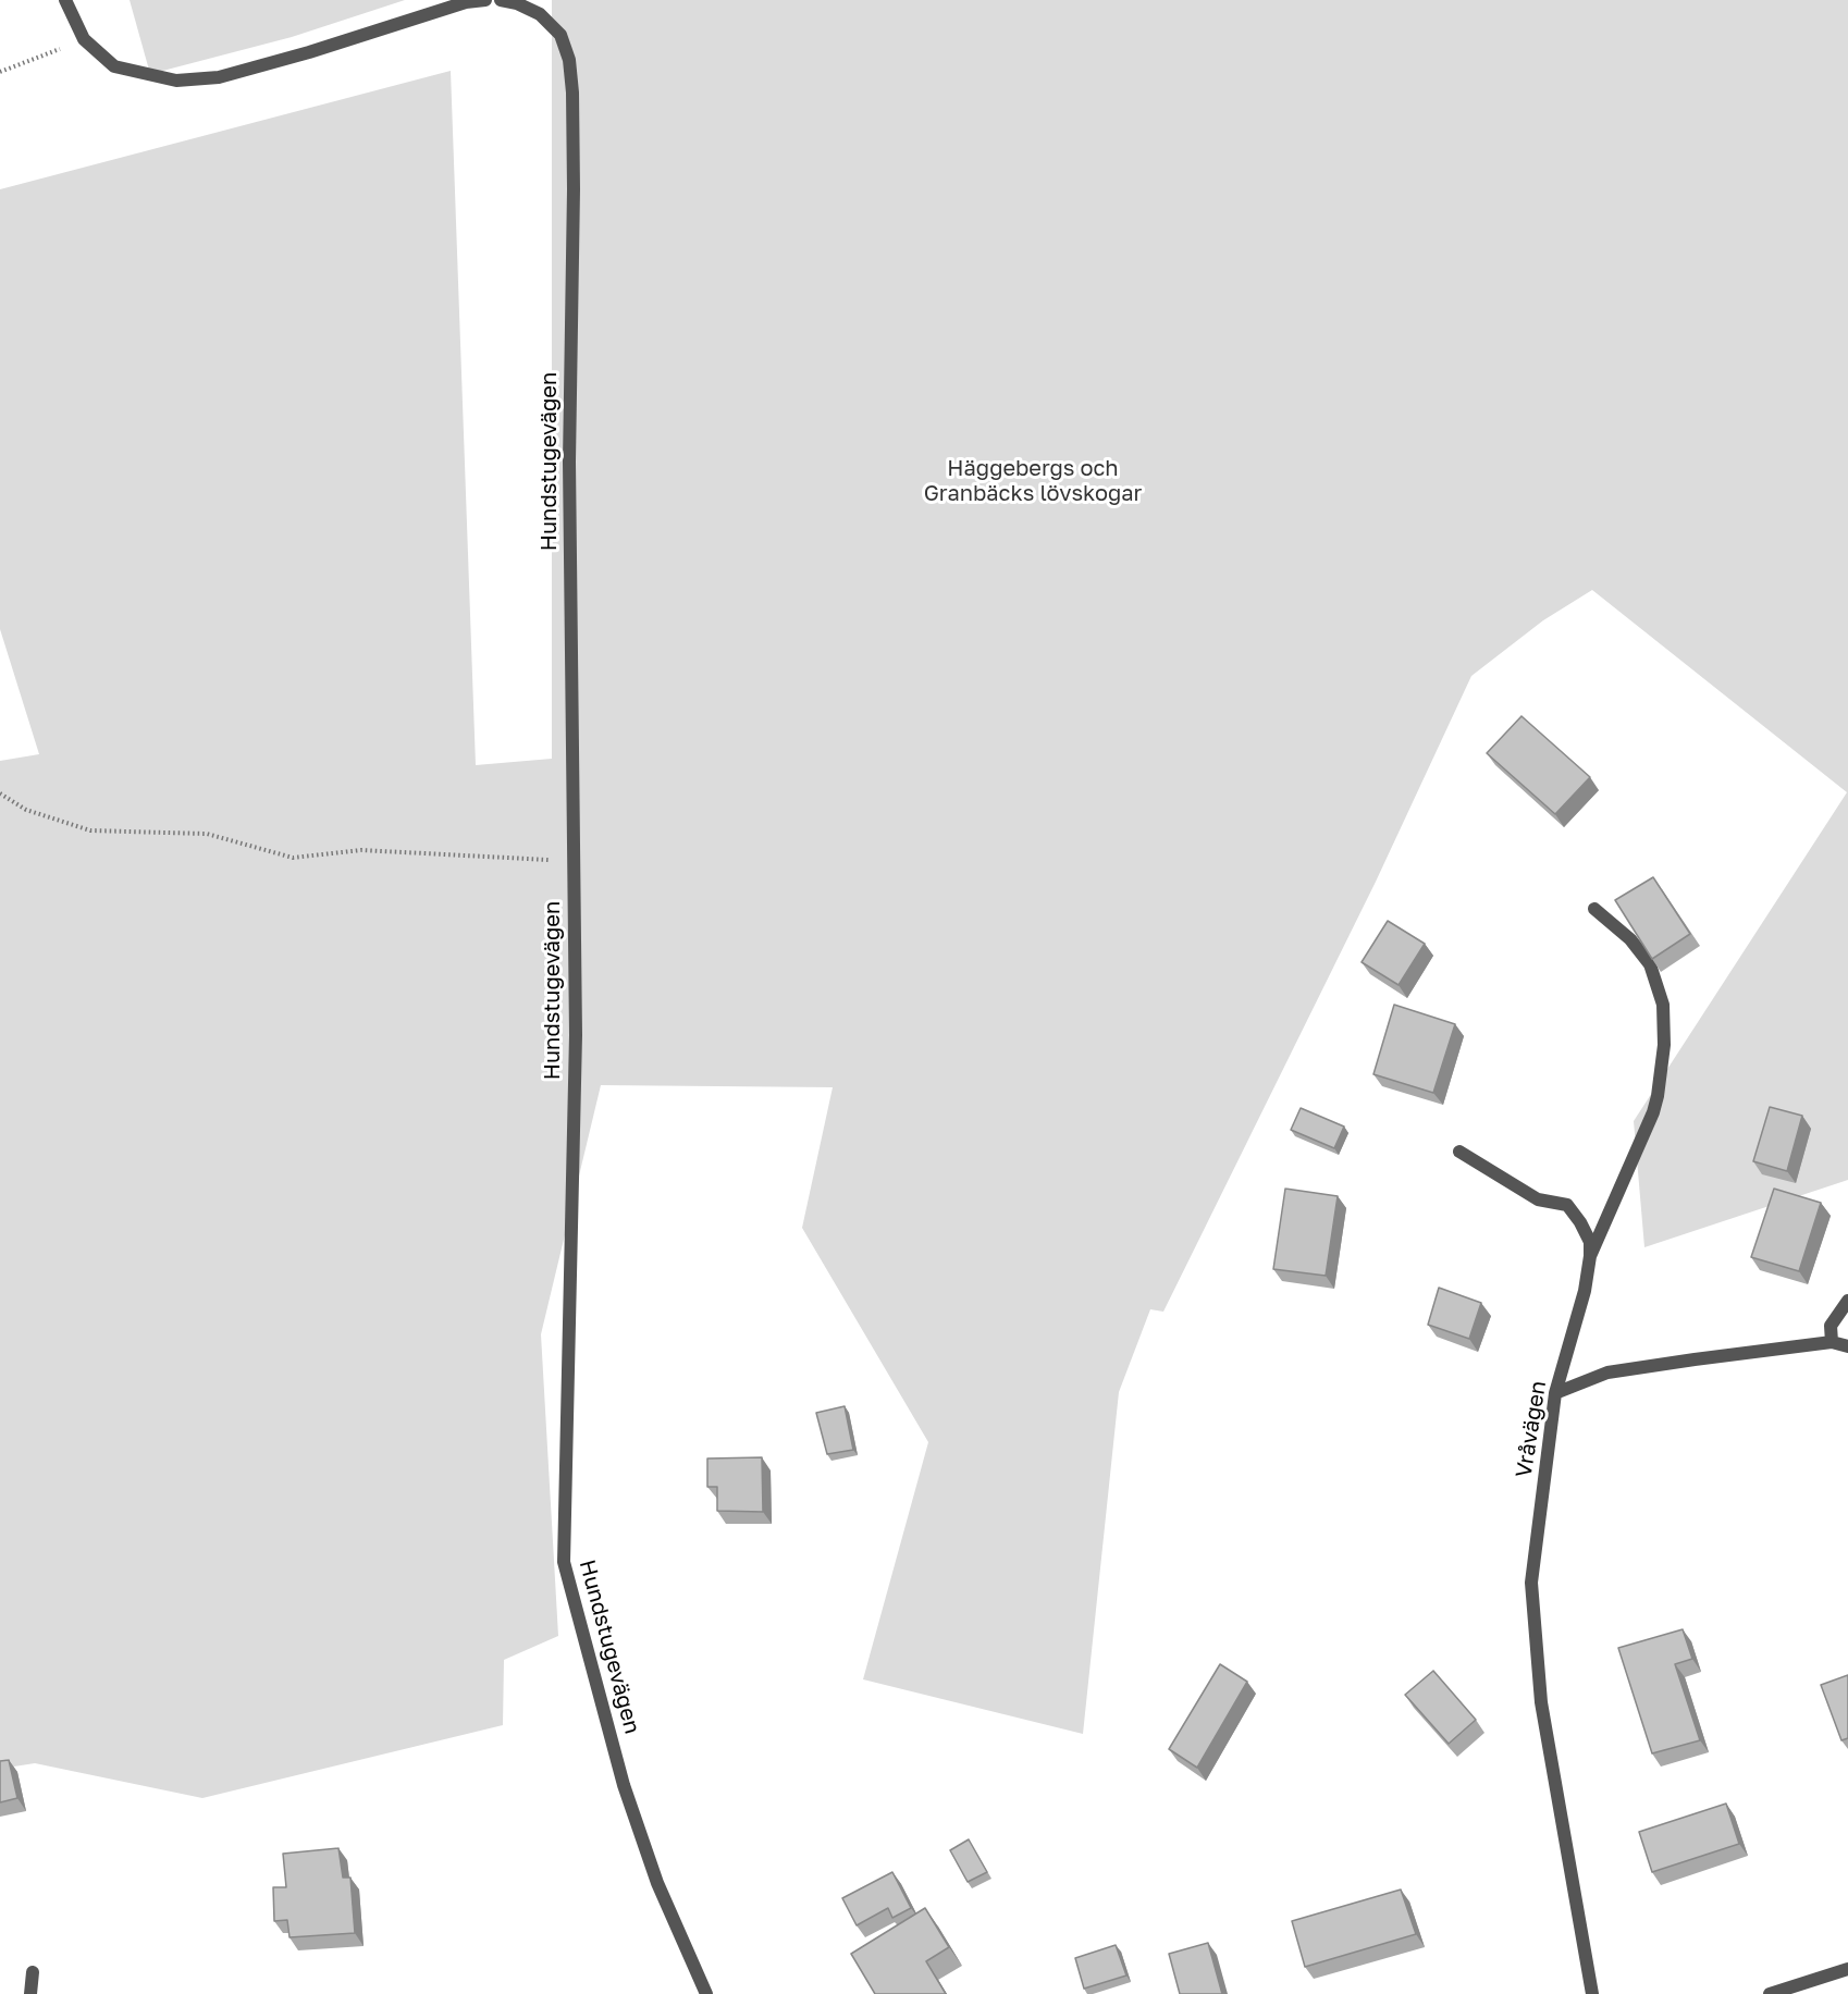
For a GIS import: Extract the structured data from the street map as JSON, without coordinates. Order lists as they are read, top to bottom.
{
  "streets": {
    "street": ["Hundstugevägen", "Vråvägen"]
  },
  "parks": ["Häggebergs och Granbäcks lövskogar"]
}
